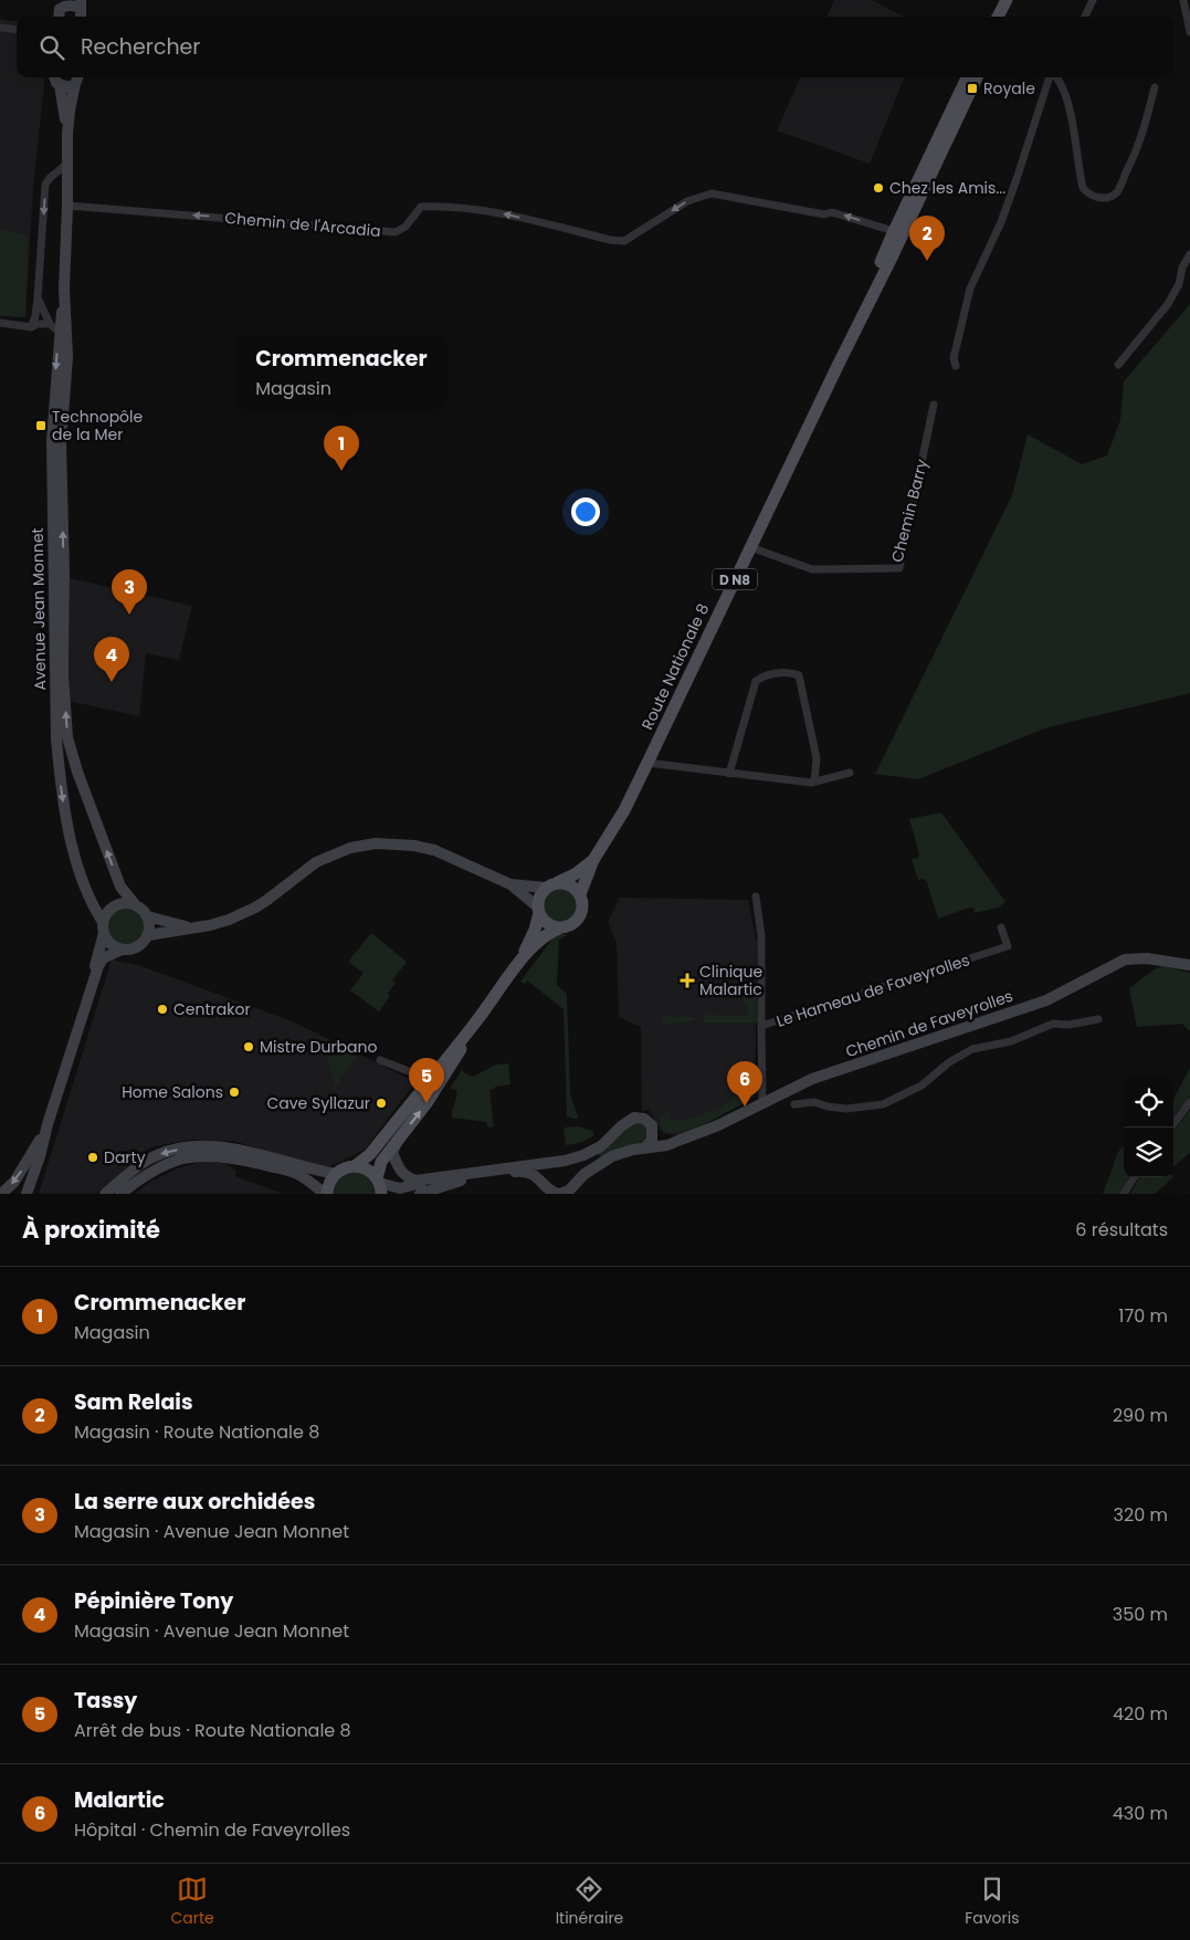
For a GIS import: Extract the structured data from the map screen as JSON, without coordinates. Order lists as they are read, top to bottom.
{
  "streets": {
    "main road": [
      "D N8",
      "Avenue Jean Monnet",
      "Route Nationale 8",
      "Chemin de Faveyrolles"
    ],
    "street": ["Chemin de l'Arcadia", "Chemin Barry", "Le Hameau de Faveyrolles"]
  },
  "crossings": [
    ["Chemin de l'Arcadia", "Avenue Jean Monnet"],
    ["Chemin de l'Arcadia", "Route Nationale 8"],
    ["Chemin Barry", "Route Nationale 8"],
    ["Le Hameau de Faveyrolles", "Chemin de Faveyrolles"]
  ],
  "one_way": ["Chemin de l'Arcadia"],
  "places": {
    "transit": ["Royale", "Technopôle de la Mer"],
    "other": [
      "Chez les Amis...",
      "Centrakor",
      "Mistre Durbano",
      "Home Salons",
      "Cave Syllazur",
      "Darty"
    ],
    "health": ["Clinique Malartic"]
  },
  "page": {
    "search": "Rechercher",
    "pins": [
      "2",
      "1",
      "3",
      "4",
      "5",
      "6"
    ],
    "popup": ["Crommenacker", "Magasin"],
    "heading": ["À proximité", "6 résultats"],
    "list": [
      {
        "mark": "1",
        "name": "Crommenacker",
        "note": "Magasin",
        "value": "170 m"
      },
      {
        "mark": "2",
        "name": "Sam Relais",
        "note": "Magasin · Route Nationale 8",
        "value": "290 m"
      },
      {
        "mark": "3",
        "name": "La serre aux orchidées",
        "note": "Magasin · Avenue Jean Monnet",
        "value": "320 m"
      },
      {
        "mark": "4",
        "name": "Pépinière Tony",
        "note": "Magasin · Avenue Jean Monnet",
        "value": "350 m"
      },
      {
        "mark": "5",
        "name": "Tassy",
        "note": "Arrêt de bus · Route Nationale 8",
        "value": "420 m"
      },
      {
        "mark": "6",
        "name": "Malartic",
        "note": "Hôpital · Chemin de Faveyrolles",
        "value": "430 m"
      }
    ],
    "nav": ["Carte", "Itinéraire", "Favoris"]
  }
}
